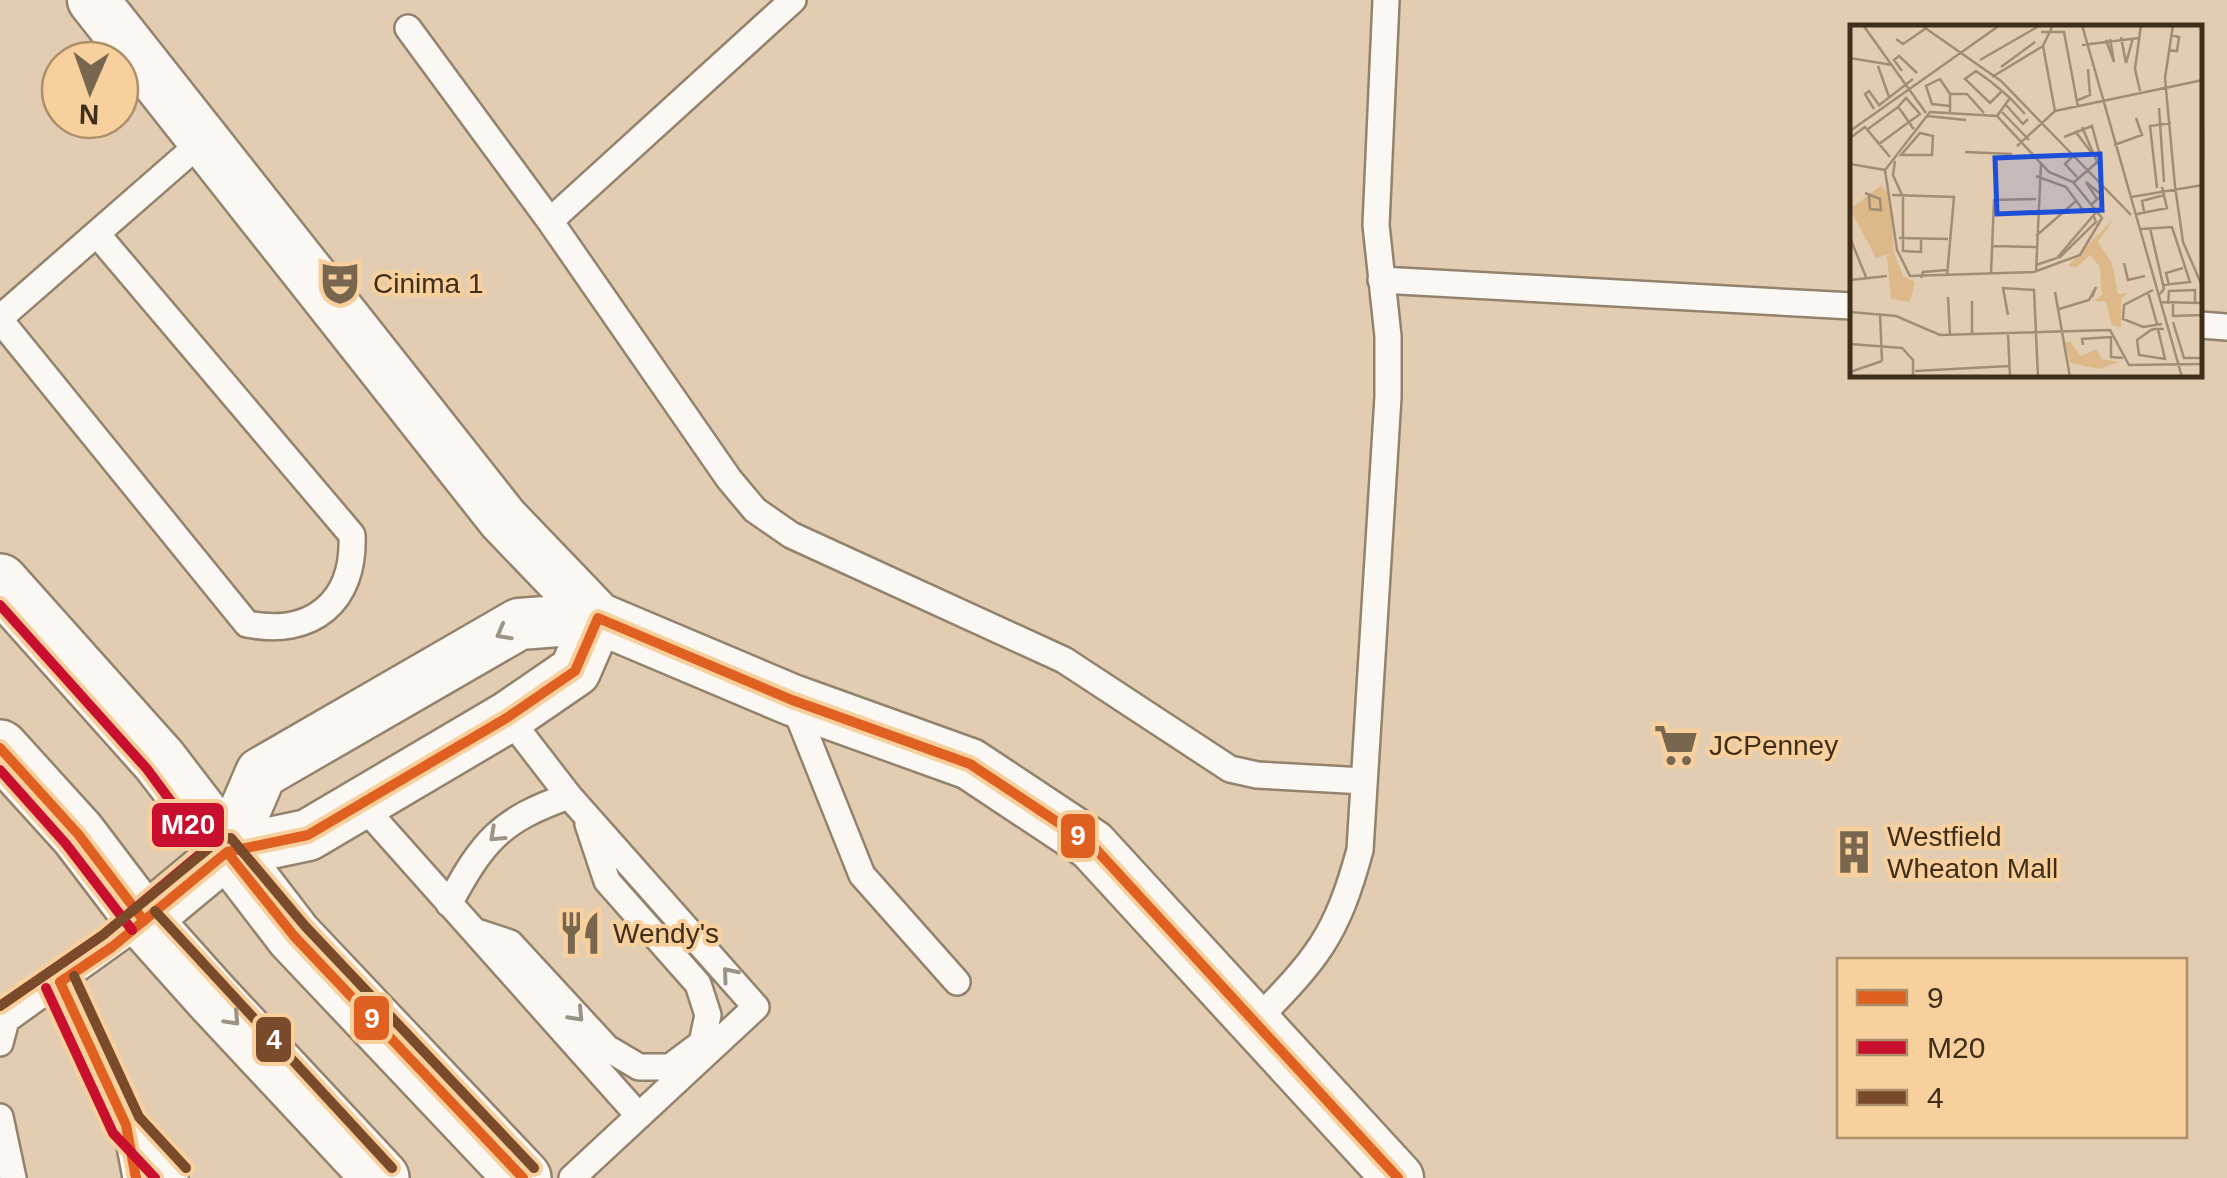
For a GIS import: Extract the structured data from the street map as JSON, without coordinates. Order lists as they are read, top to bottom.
{
  "places": {
    "theatre": ["Cinima 1"],
    "supermarket": ["JCPenney"],
    "building": ["Westfield Wheaton Mall"],
    "restaurant": ["Wendy's"]
  },
  "lines": ["transit line M20", "transit line 9", "transit line 4"],
  "legend": ["9", "M20", "4"],
  "north": "bottom"
}
